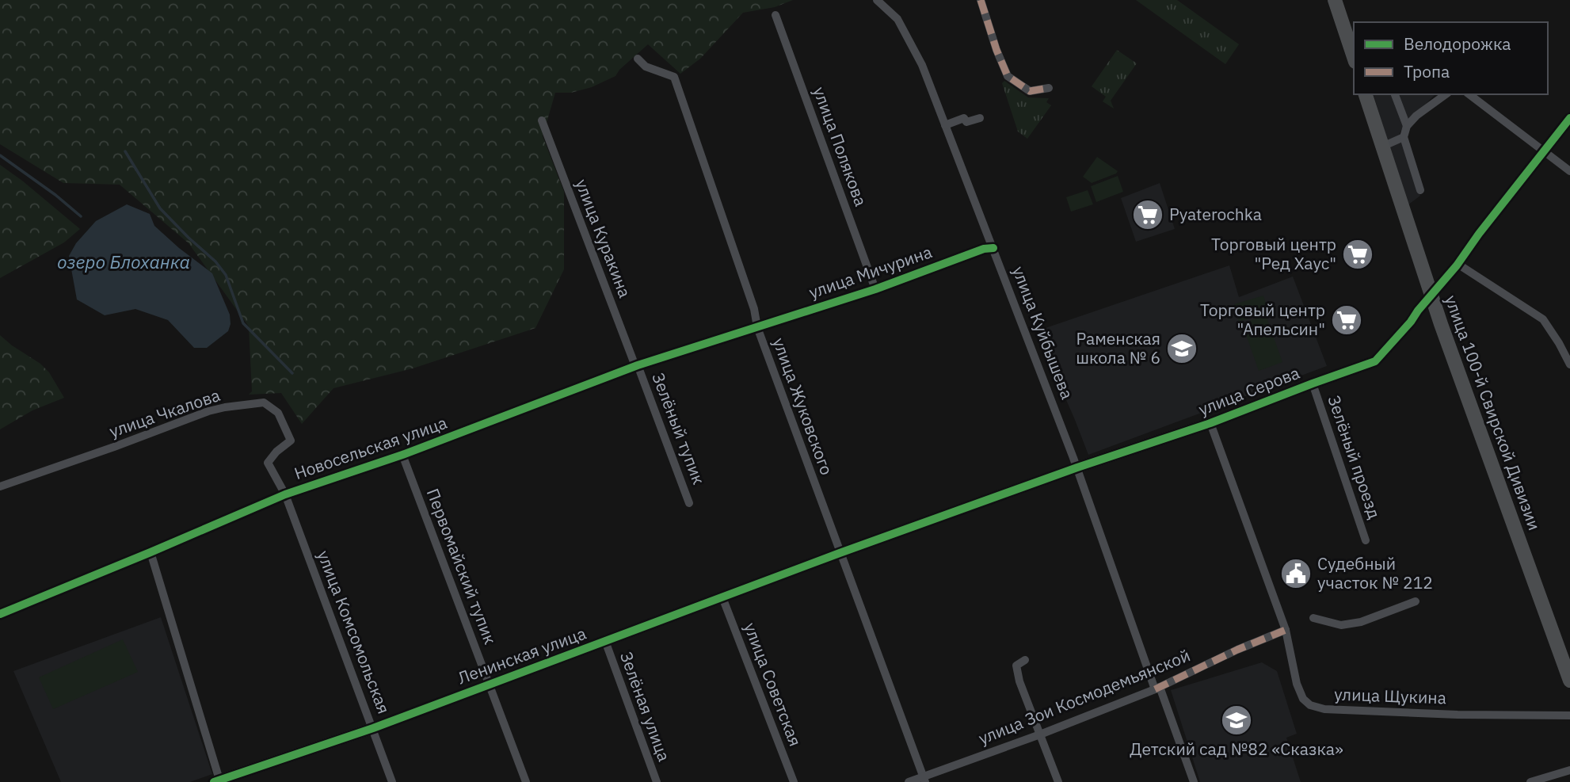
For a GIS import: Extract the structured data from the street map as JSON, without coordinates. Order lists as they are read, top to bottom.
{
  "streets": {
    "main road": ["улица 100-й Свирской Дивизии"],
    "street": [
      "улица Полякова",
      "улица Куракина",
      "улица Мичурина",
      "улица Куйбышева",
      "улица Серова",
      "улица Жуковского",
      "улица Чкалова",
      "Зелёный тупик",
      "Новосельская улица",
      "Зелёный проезд",
      "Первомайский тупик",
      "улица Комсомольская",
      "Ленинская улица",
      "улица Советская",
      "улица Щукина",
      "улица Зои Космодемьянской",
      "Зелёная улица"
    ]
  },
  "crossings": [
    ["улица Полякова", "улица Мичурина"],
    ["улица Куракина", "Зелёный тупик"],
    ["улица Куракина", "Новосельская улица"],
    ["улица Мичурина", "улица Куйбышева"],
    ["улица Мичурина", "улица Жуковского"],
    ["улица Мичурина", "Новосельская улица"],
    ["улица Куйбышева", "улица Серова"],
    ["улица Куйбышева", "улица Зои Космодемьянской"],
    ["улица Серова", "улица Жуковского"],
    ["улица Серова", "улица 100-й Свирской Дивизии"],
    ["улица Серова", "Зелёный проезд"],
    ["улица Серова", "Ленинская улица"],
    ["улица Серова", "улица Щукина"],
    ["улица Жуковского", "Новосельская улица"],
    ["улица Жуковского", "Ленинская улица"],
    ["улица Жуковского", "улица Зои Космодемьянской"],
    ["улица Чкалова", "Новосельская улица"],
    ["улица Чкалова", "улица Комсомольская"],
    ["Зелёный тупик", "Новосельская улица"],
    ["Новосельская улица", "Первомайский тупик"],
    ["Новосельская улица", "улица Комсомольская"],
    ["Первомайский тупик", "Ленинская улица"],
    ["улица Комсомольская", "Ленинская улица"],
    ["Ленинская улица", "улица Советская"],
    ["Ленинская улица", "Зелёная улица"],
    ["улица Щукина", "улица Зои Космодемьянской"]
  ],
  "water": ["озеро Блоханка"],
  "places": {
    "supermarket": ["Pyaterochka", "Торговый центр \"Ред Хаус\"", "Торговый центр \"Апельсин\""],
    "school or university": ["Раменская школа № 6", "Детский сад №82 «Сказка»"],
    "public building": ["Судебный участок № 212"]
  },
  "legend": ["Велодорожка", "Тропа"]
}
